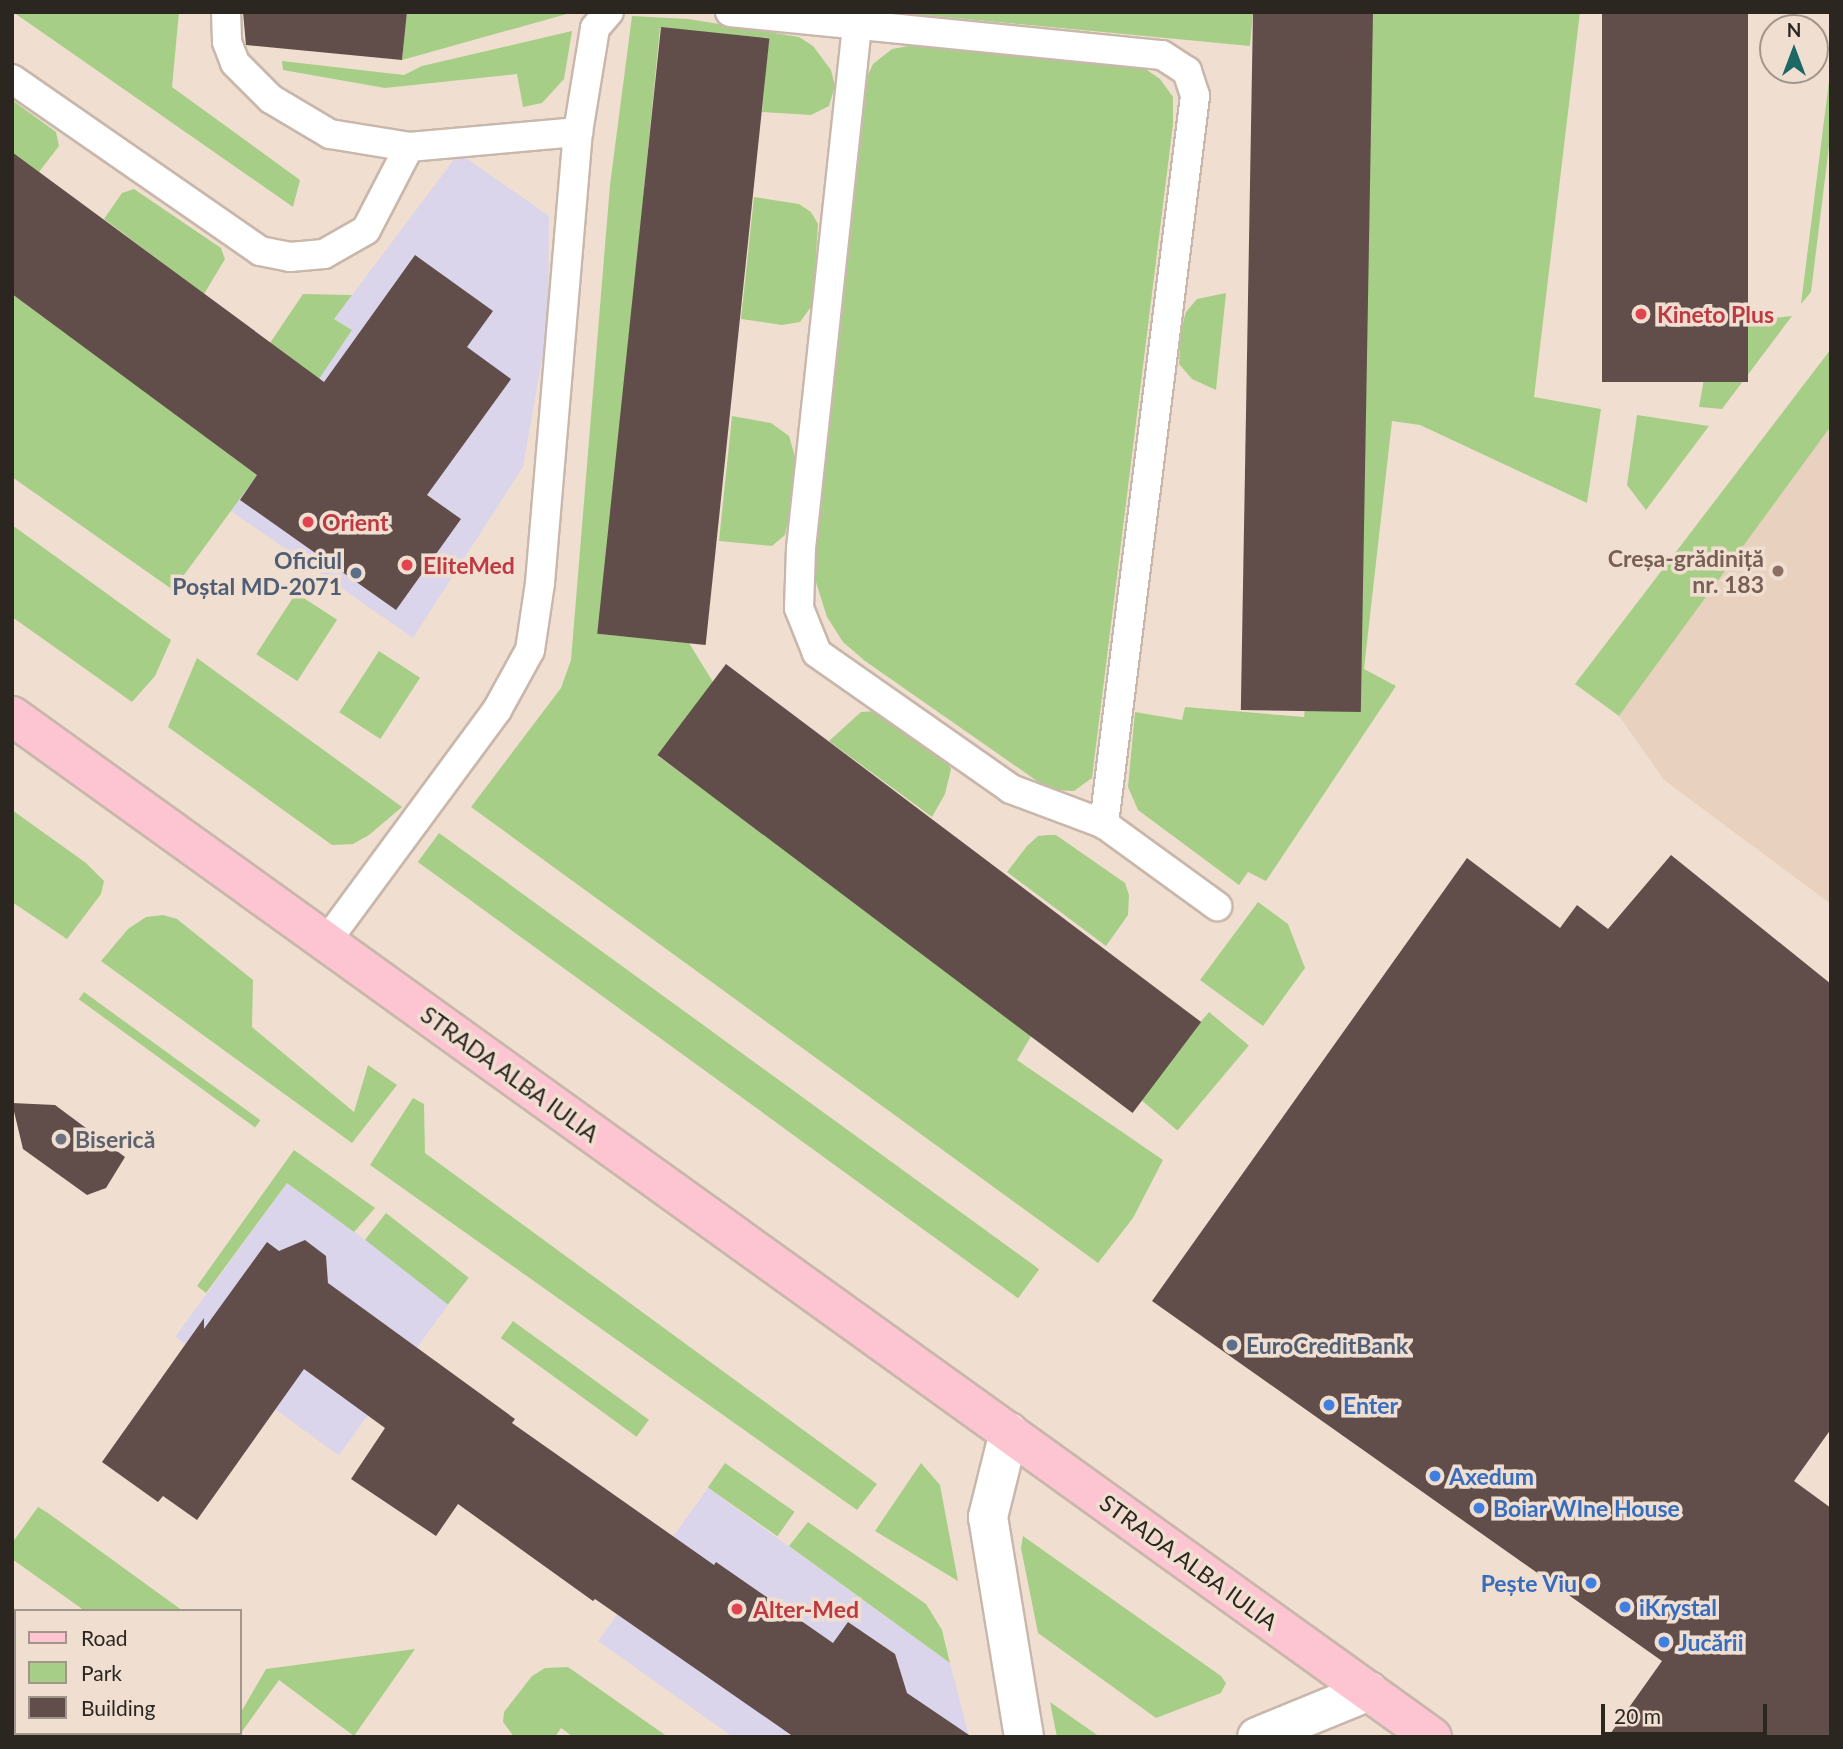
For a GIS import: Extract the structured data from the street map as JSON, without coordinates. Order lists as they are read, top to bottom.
{
  "streets": {
    "main road": ["STRADA ALBA IULIA"]
  },
  "places": [
    "Kineto Plus",
    "Orient",
    "EliteMed",
    "Creșa-grădiniță nr. 183",
    "Oficiul Poștal MD-2071",
    "Biserică",
    "EuroCreditBank",
    "Enter",
    "Axedum",
    "Boiar WIne House",
    "Pește Viu",
    "iKrystal",
    "Alter-Med",
    "Jucării"
  ],
  "legend": ["Road", "Park", "Building"],
  "scale_bar": "20 m",
  "north": "top"
}
